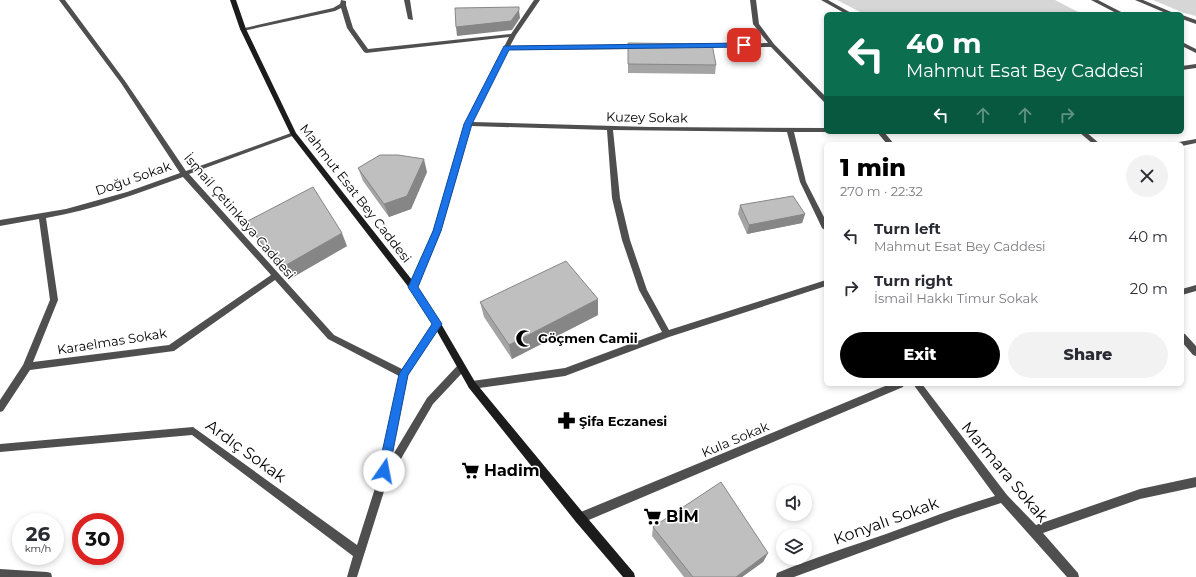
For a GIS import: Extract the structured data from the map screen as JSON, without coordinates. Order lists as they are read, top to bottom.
{
  "streets": {
    "street": [
      "Kuzey Sokak",
      "Doğu Sokak",
      "Mahmut Esat Bey Caddesi",
      "İsmail Çetinkaya Caddesi",
      "Karaelmas Sokak",
      "Kula Sokak",
      "Ardıç Sokak",
      "Marmara Sokak",
      "Konyalı Sokak"
    ]
  },
  "crossings": [
    ["Doğu Sokak", "Mahmut Esat Bey Caddesi"],
    ["Doğu Sokak", "İsmail Çetinkaya Caddesi"],
    ["Mahmut Esat Bey Caddesi", "Kula Sokak"],
    ["İsmail Çetinkaya Caddesi", "Karaelmas Sokak"],
    ["Marmara Sokak", "Konyalı Sokak"]
  ],
  "places": {
    "mosque": ["Göçmen Camii"],
    "pharmacy": ["Şifa Eczanesi"],
    "supermarket": ["Hadim", "BİM"]
  },
  "page": {
    "turn": ["40 m", "Mahmut Esat Bey Caddesi"],
    "heading": ["1 min", "270 m · 22:32"],
    "list": [
      {
        "name": "Turn left",
        "note": "Mahmut Esat Bey Caddesi",
        "value": "40 m"
      },
      {
        "name": "Turn right",
        "note": "İsmail Hakkı Timur Sokak",
        "value": "20 m"
      }
    ],
    "buttons": ["Exit", "Share"],
    "speed": "26 km/h",
    "limit": "30"
  }
}
